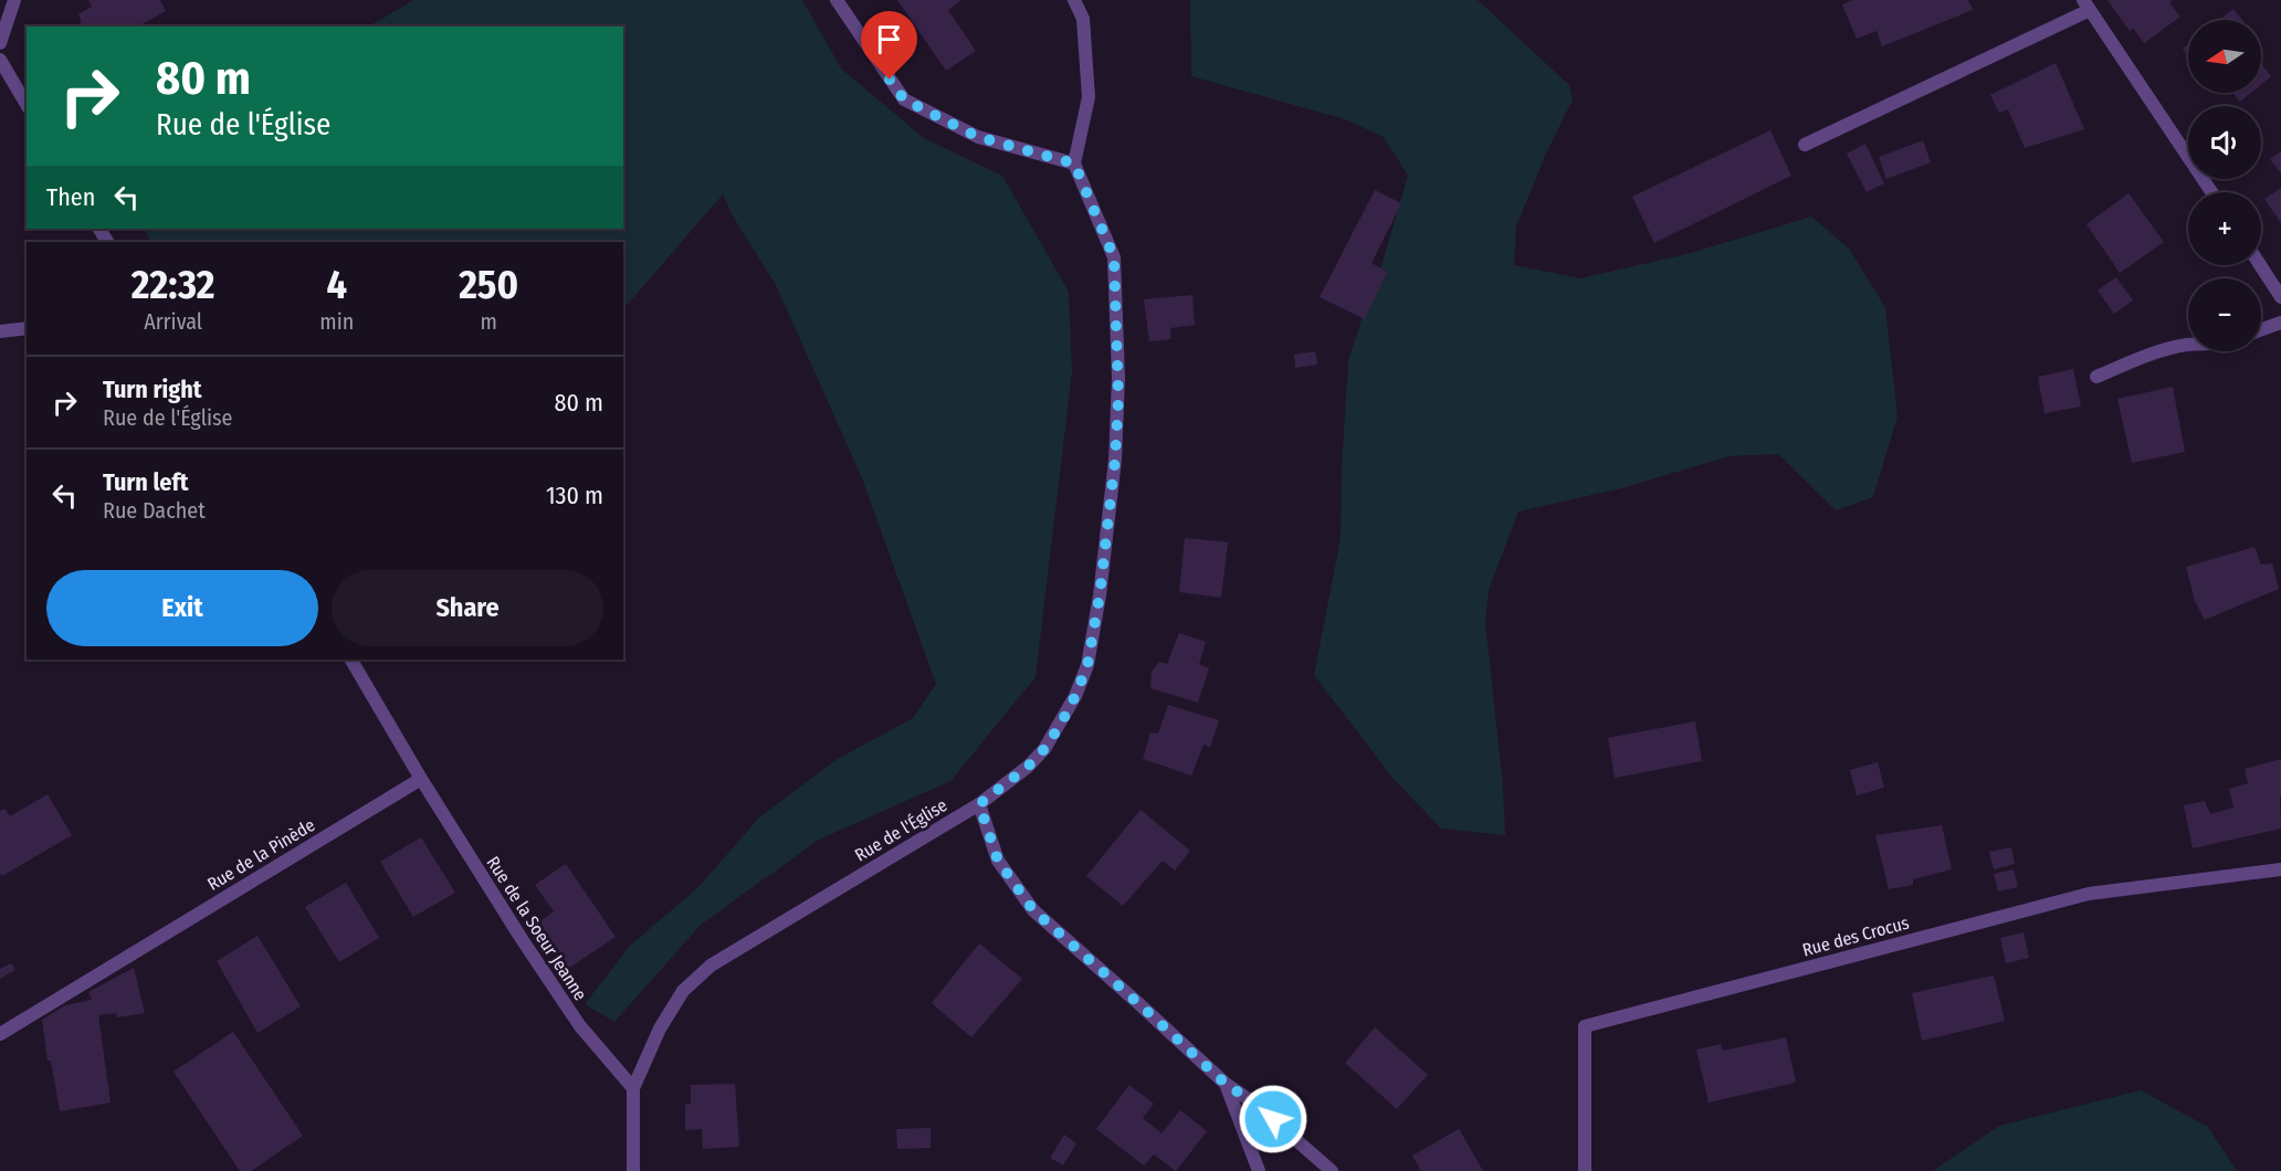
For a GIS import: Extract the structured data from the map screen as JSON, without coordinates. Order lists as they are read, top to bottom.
{
  "streets": {
    "street": [
      "Rue de l'Église",
      "Rue de la Pinède",
      "Rue de la Soeur Jeanne",
      "Rue des Crocus"
    ]
  },
  "crossings": [
    ["Rue de l'Église", "Rue de la Soeur Jeanne"],
    ["Rue de la Pinède", "Rue de la Soeur Jeanne"]
  ],
  "north": "left",
  "page": {
    "map_buttons": ["+", "−"],
    "turn": ["80 m", "Rue de l'Église"],
    "then": "Then",
    "eta": [
      "22:32",
      "Arrival",
      "4",
      "min",
      "250",
      "m"
    ],
    "list": [
      {
        "name": "Turn right",
        "note": "Rue de l'Église",
        "value": "80 m"
      },
      {
        "name": "Turn left",
        "note": "Rue Dachet",
        "value": "130 m"
      }
    ],
    "buttons": ["Exit", "Share"]
  }
}
